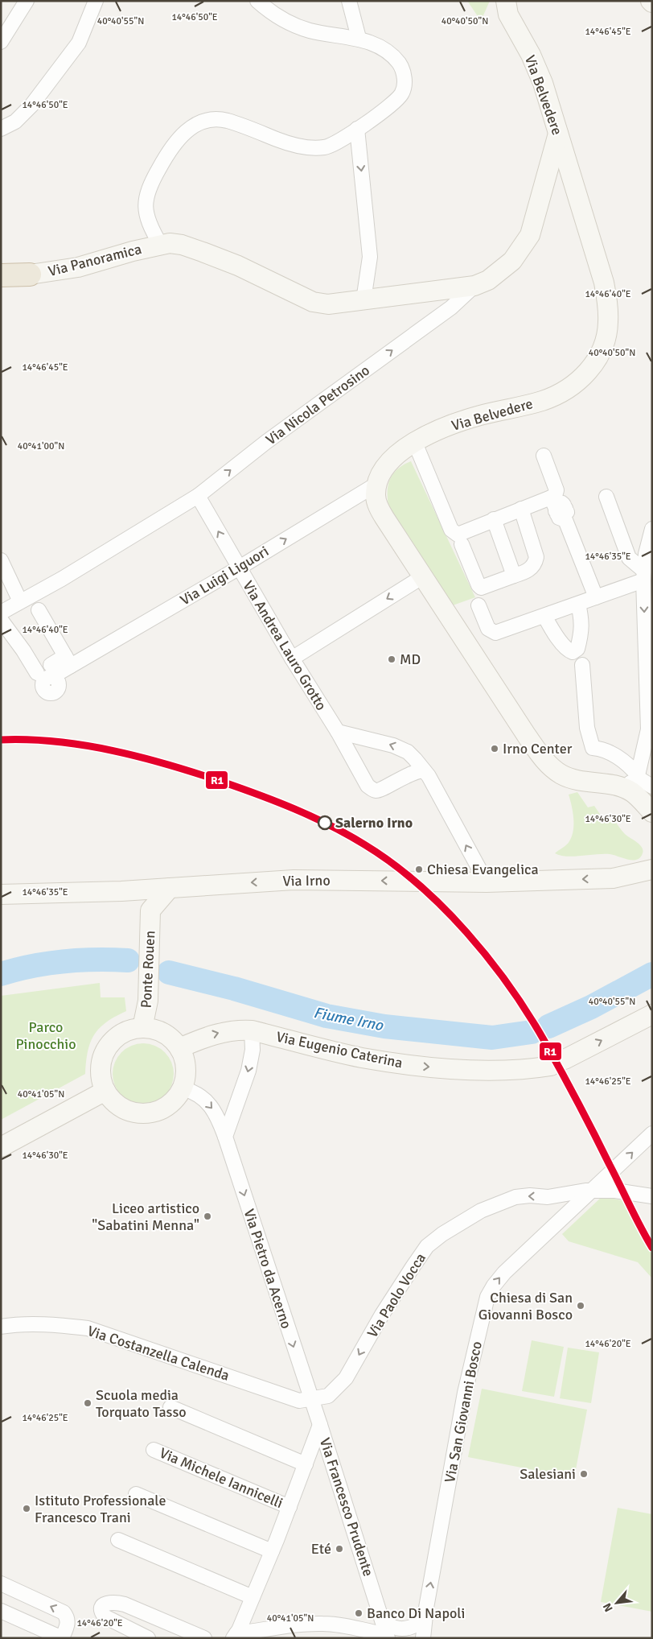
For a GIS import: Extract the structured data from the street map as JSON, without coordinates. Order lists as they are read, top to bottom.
{
  "streets": {
    "main road": [
      "Via Belvedere",
      "Via Panoramica",
      "Via Nicola Petrosino",
      "Via Irno",
      "Ponte Rouen",
      "Via Eugenio Caterina"
    ],
    "street": [
      "Via Luigi Liguori",
      "Via Andrea Lauro Grotto",
      "Via Pietro da Acerno",
      "Via Paolo Vocca",
      "Via Costanzella Calenda",
      "Via San Giovanni Bosco",
      "Via Michele Iannicelli",
      "Via Francesco Prudente"
    ]
  },
  "crossings": [
    ["Via Belvedere", "Via Nicola Petrosino"],
    ["Via Belvedere", "Via Luigi Liguori"],
    ["Via Panoramica", "Via Nicola Petrosino"],
    ["Via Nicola Petrosino", "Via Andrea Lauro Grotto"],
    ["Via Luigi Liguori", "Via Andrea Lauro Grotto"],
    ["Via Irno", "Ponte Rouen"],
    ["Ponte Rouen", "Via Eugenio Caterina"],
    ["Ponte Rouen", "Via Pietro da Acerno"],
    ["Via Eugenio Caterina", "Via Pietro da Acerno"],
    ["Via Pietro da Acerno", "Via Paolo Vocca"],
    ["Via Pietro da Acerno", "Via Costanzella Calenda"],
    ["Via Pietro da Acerno", "Via Francesco Prudente"],
    ["Via Paolo Vocca", "Via Costanzella Calenda"],
    ["Via Paolo Vocca", "Via San Giovanni Bosco"],
    ["Via Paolo Vocca", "Via Francesco Prudente"],
    ["Via Costanzella Calenda", "Via Francesco Prudente"],
    ["Via Michele Iannicelli", "Via Francesco Prudente"]
  ],
  "one_way": [
    "Via Nicola Petrosino",
    "Via Irno",
    "Via Eugenio Caterina",
    "Via Pietro da Acerno",
    "Via Paolo Vocca",
    "Via San Giovanni Bosco"
  ],
  "water": ["Fiume Irno"],
  "parks": ["Parco Pinocchio"],
  "places": [
    "MD",
    "Irno Center",
    "Salerno Irno",
    "Chiesa Evangelica",
    "Liceo artistico \"Sabatini Menna\"",
    "Chiesa di San Giovanni Bosco",
    "Scuola media Torquato Tasso",
    "Salesiani",
    "Istituto Professionale Francesco Trani",
    "Eté",
    "Banco Di Napoli"
  ],
  "lines": ["transit line R1"],
  "north": "bottom left",
  "coordinates": [
    "14°46'50\"E",
    "40°40'55\"N",
    "40°40'50\"N",
    "14°46'45\"E",
    "14°46'40\"E",
    "40°41'00\"N",
    "14°46'35\"E",
    "14°46'30\"E",
    "14°46'25\"E",
    "40°41'05\"N",
    "14°46'20\"E"
  ]
}
